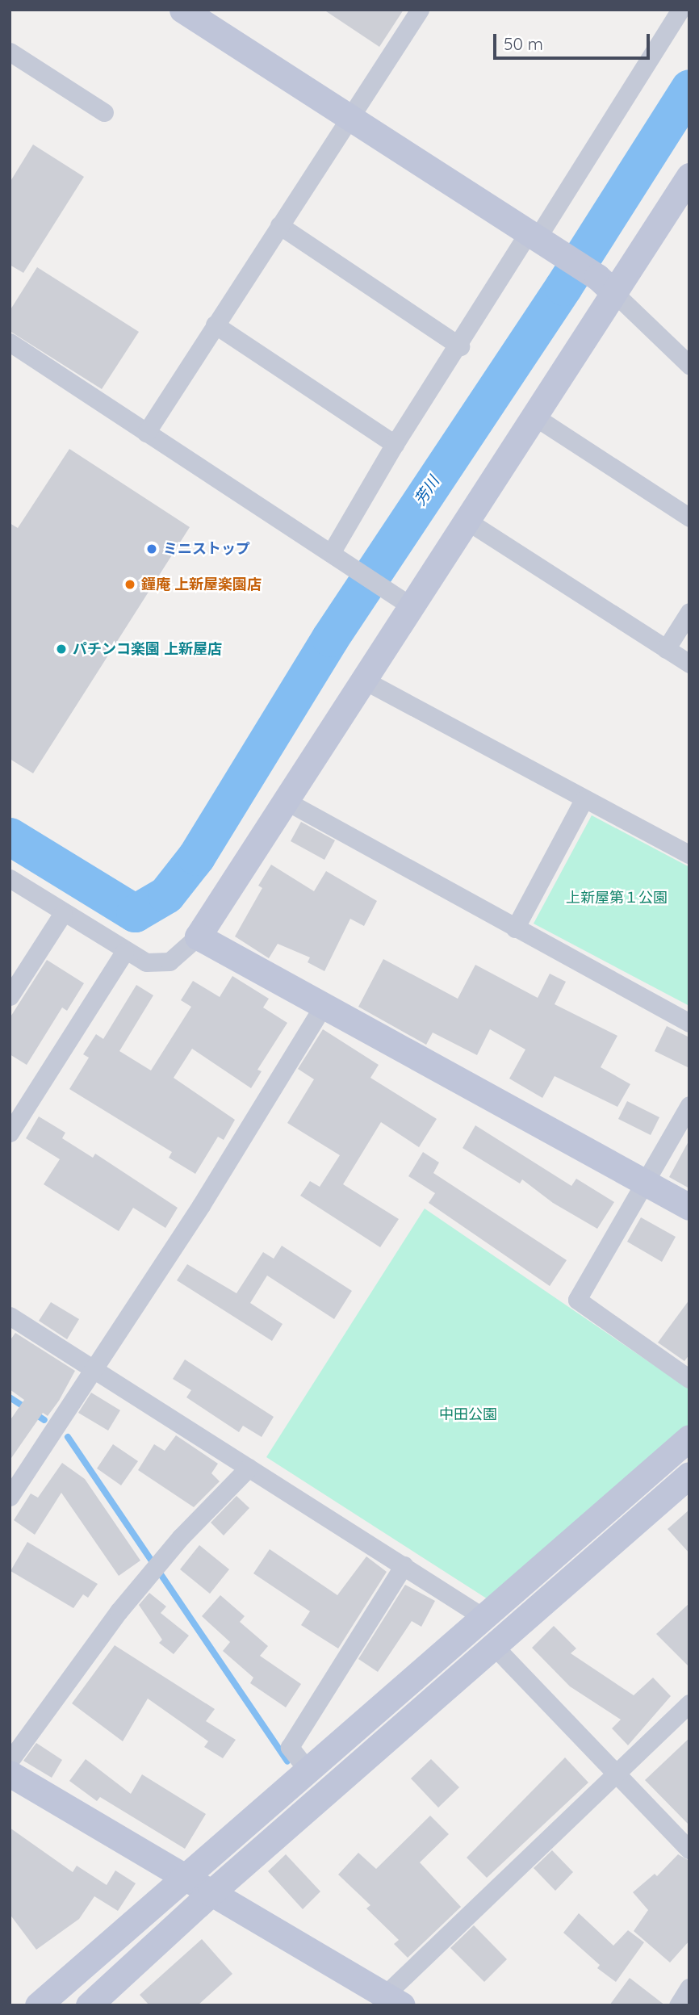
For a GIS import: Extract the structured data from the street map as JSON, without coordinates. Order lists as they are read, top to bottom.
{
  "water": ["芳川"],
  "parks": ["上新屋第１公園", "中田公園"],
  "places": ["ミニストップ", "鐘庵 上新屋楽園店", "パチンコ楽園 上新屋店"],
  "scale_bar": "50 m"
}
